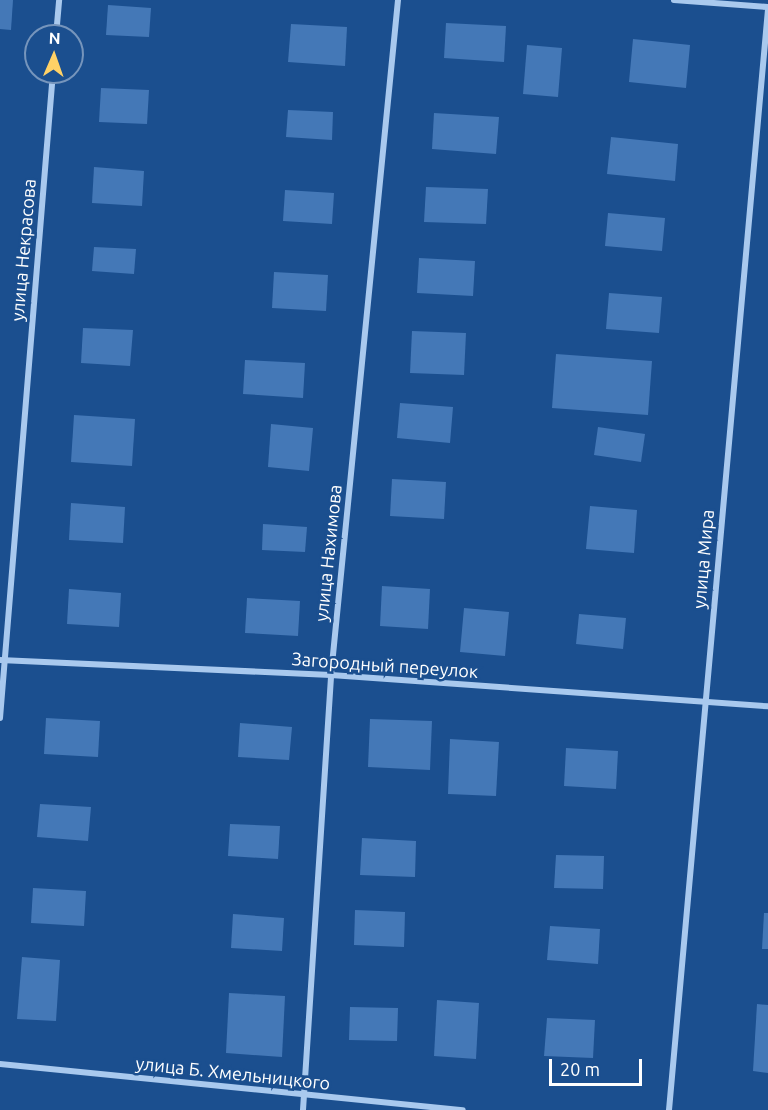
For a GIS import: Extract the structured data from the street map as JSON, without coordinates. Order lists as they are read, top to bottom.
{
  "streets": {
    "street": [
      "улица Некрасова",
      "улица Нахимова",
      "улица Мира",
      "Загородный переулок",
      "улица Б. Хмельницкого"
    ]
  },
  "crossings": [
    ["улица Некрасова", "Загородный переулок"],
    ["улица Нахимова", "Загородный переулок"],
    ["улица Нахимова", "улица Б. Хмельницкого"],
    ["улица Мира", "Загородный переулок"]
  ],
  "scale_bar": "20 m",
  "north": "top"
}
